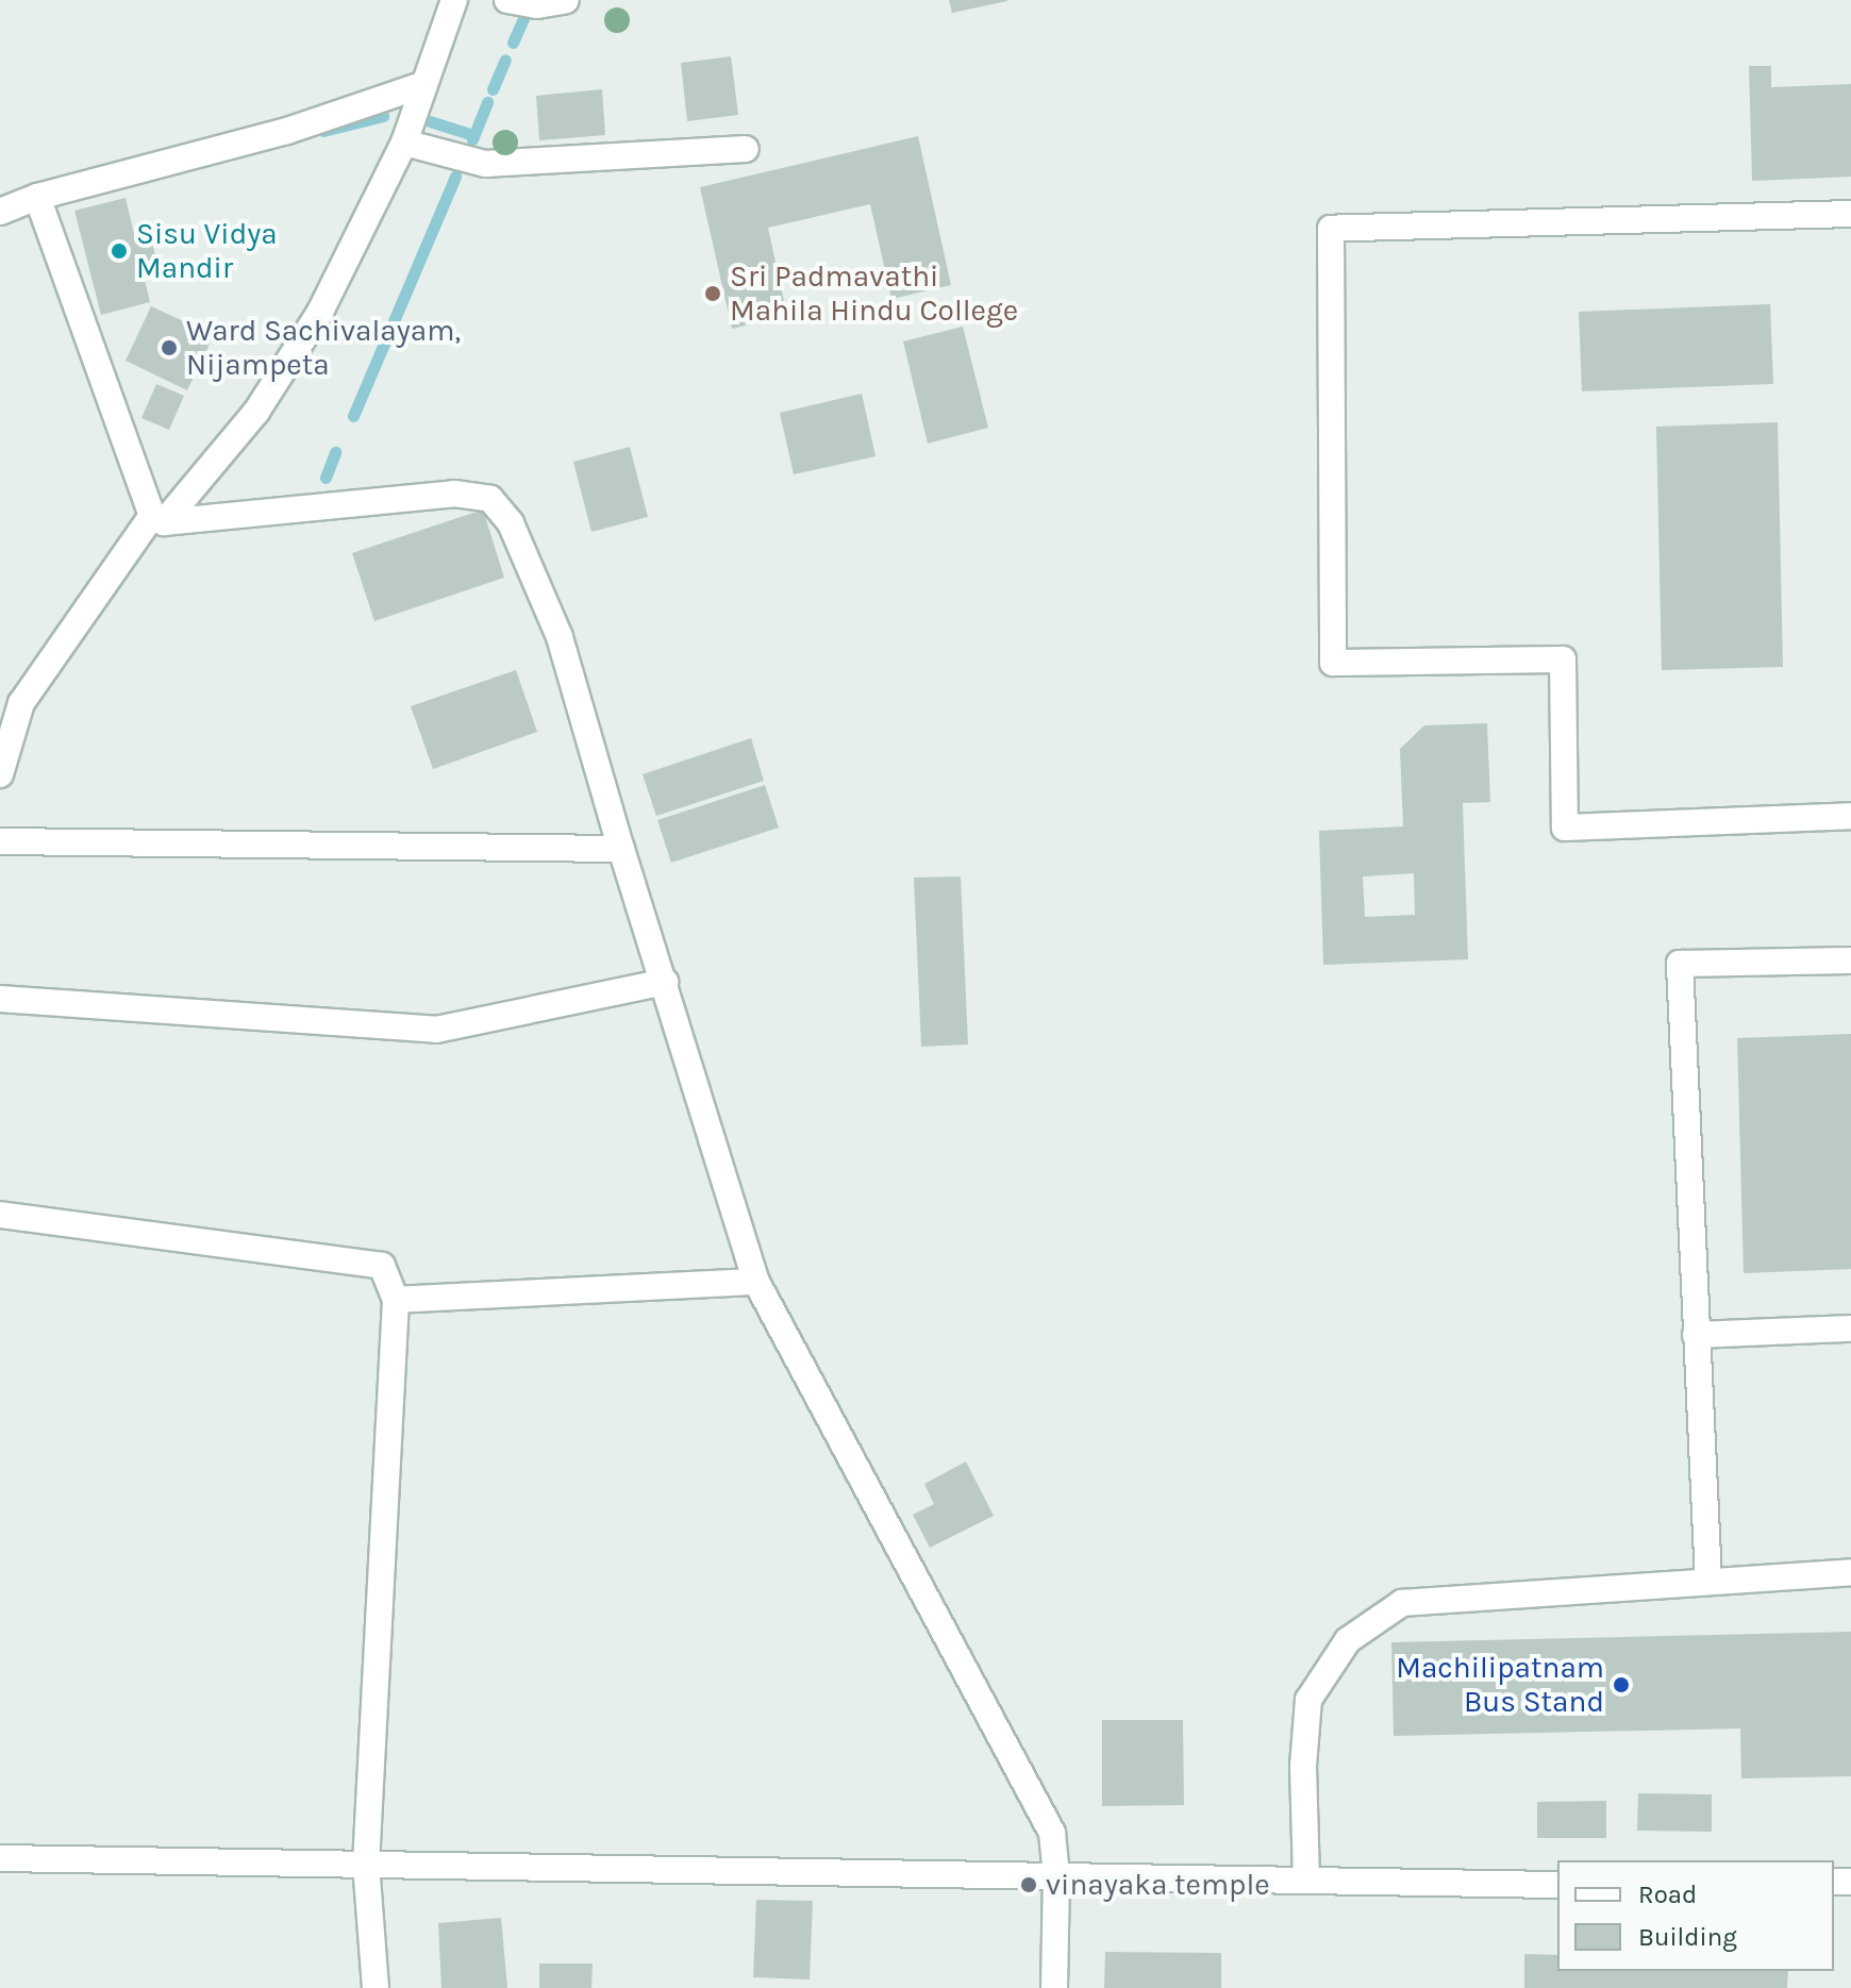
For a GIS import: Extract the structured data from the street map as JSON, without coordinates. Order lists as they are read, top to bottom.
{
  "places": [
    "Sisu Vidya Mandir",
    "Sri Padmavathi Mahila Hindu College",
    "Ward Sachivalayam, Nijampeta",
    "Machilipatnam Bus Stand",
    "vinayaka temple"
  ],
  "legend": ["Road", "Building"]
}
